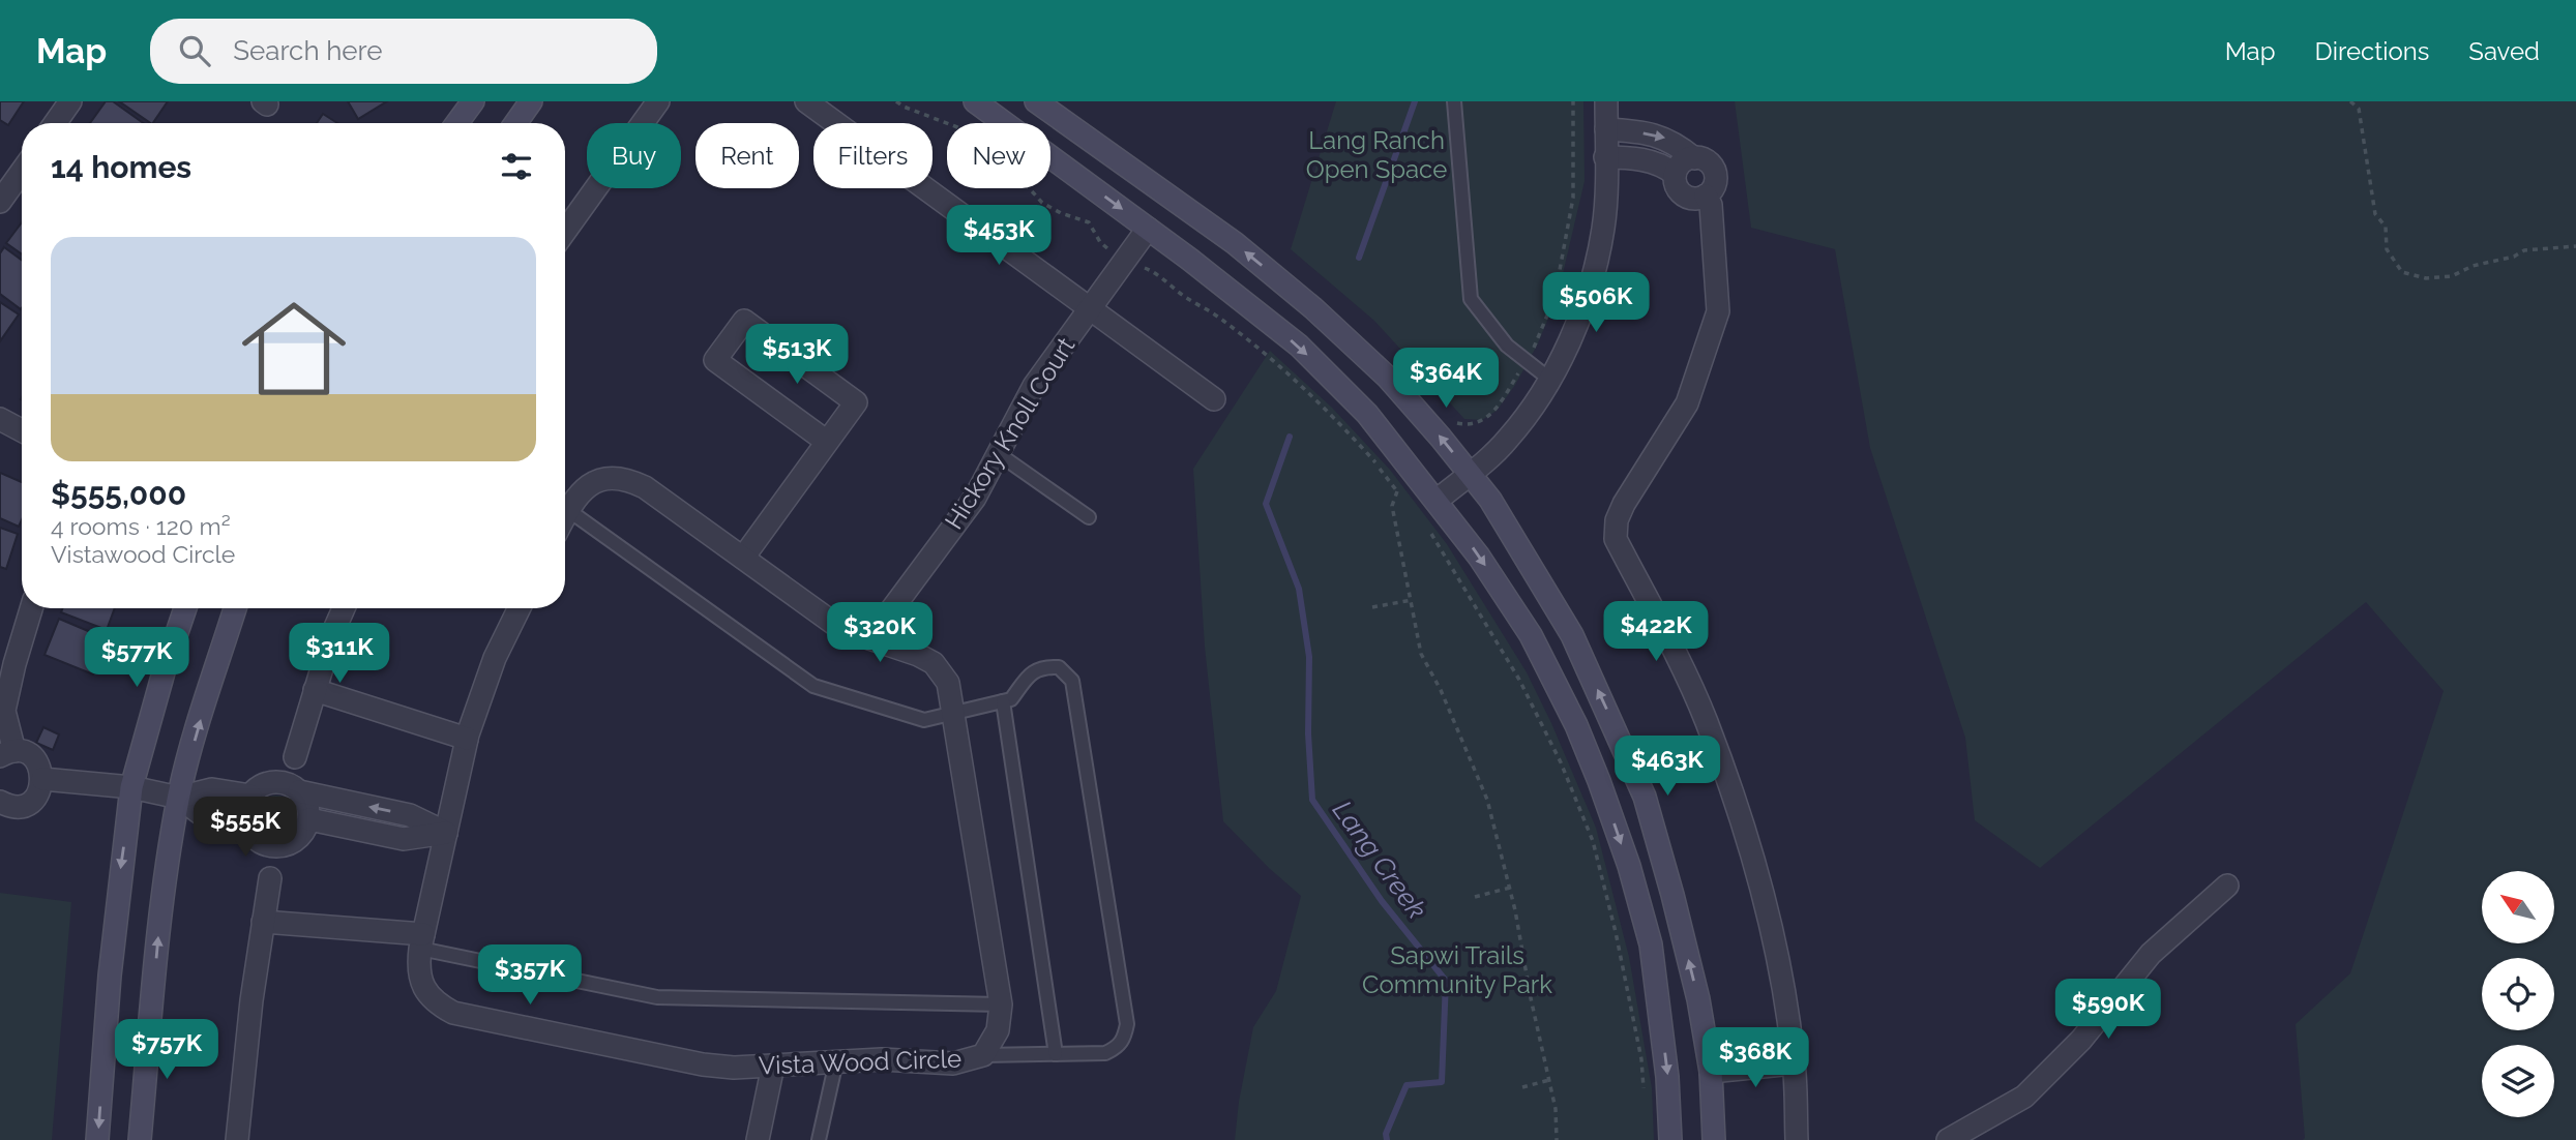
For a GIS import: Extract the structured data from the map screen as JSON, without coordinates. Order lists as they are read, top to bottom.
{
  "streets": {
    "street": ["Hickory Knoll Court", "Vista Wood Circle"]
  },
  "crossings": [
    ["Hickory Knoll Court", "Vista Wood Circle"]
  ],
  "water": ["Lang Creek"],
  "parks": ["Lang Ranch Open Space", "Sapwi Trails Community Park"],
  "north": "top left",
  "page": {
    "header": "Map",
    "search": "Search here",
    "nav": ["Map", "Directions", "Saved"],
    "chip": [
      "Buy",
      "Rent",
      "Filters",
      "New"
    ],
    "heading": "14 homes",
    "price": [
      "$453K",
      "$506K",
      "$513K",
      "$364K",
      "$422K",
      "$320K",
      "$311K",
      "$577K",
      "$463K",
      "$555K",
      "$357K",
      "$590K",
      "$757K",
      "$368K"
    ],
    "list": [
      {
        "name": "$555,000",
        "note": "4 rooms · 120 m² · Vistawood Circle"
      }
    ]
  }
}
